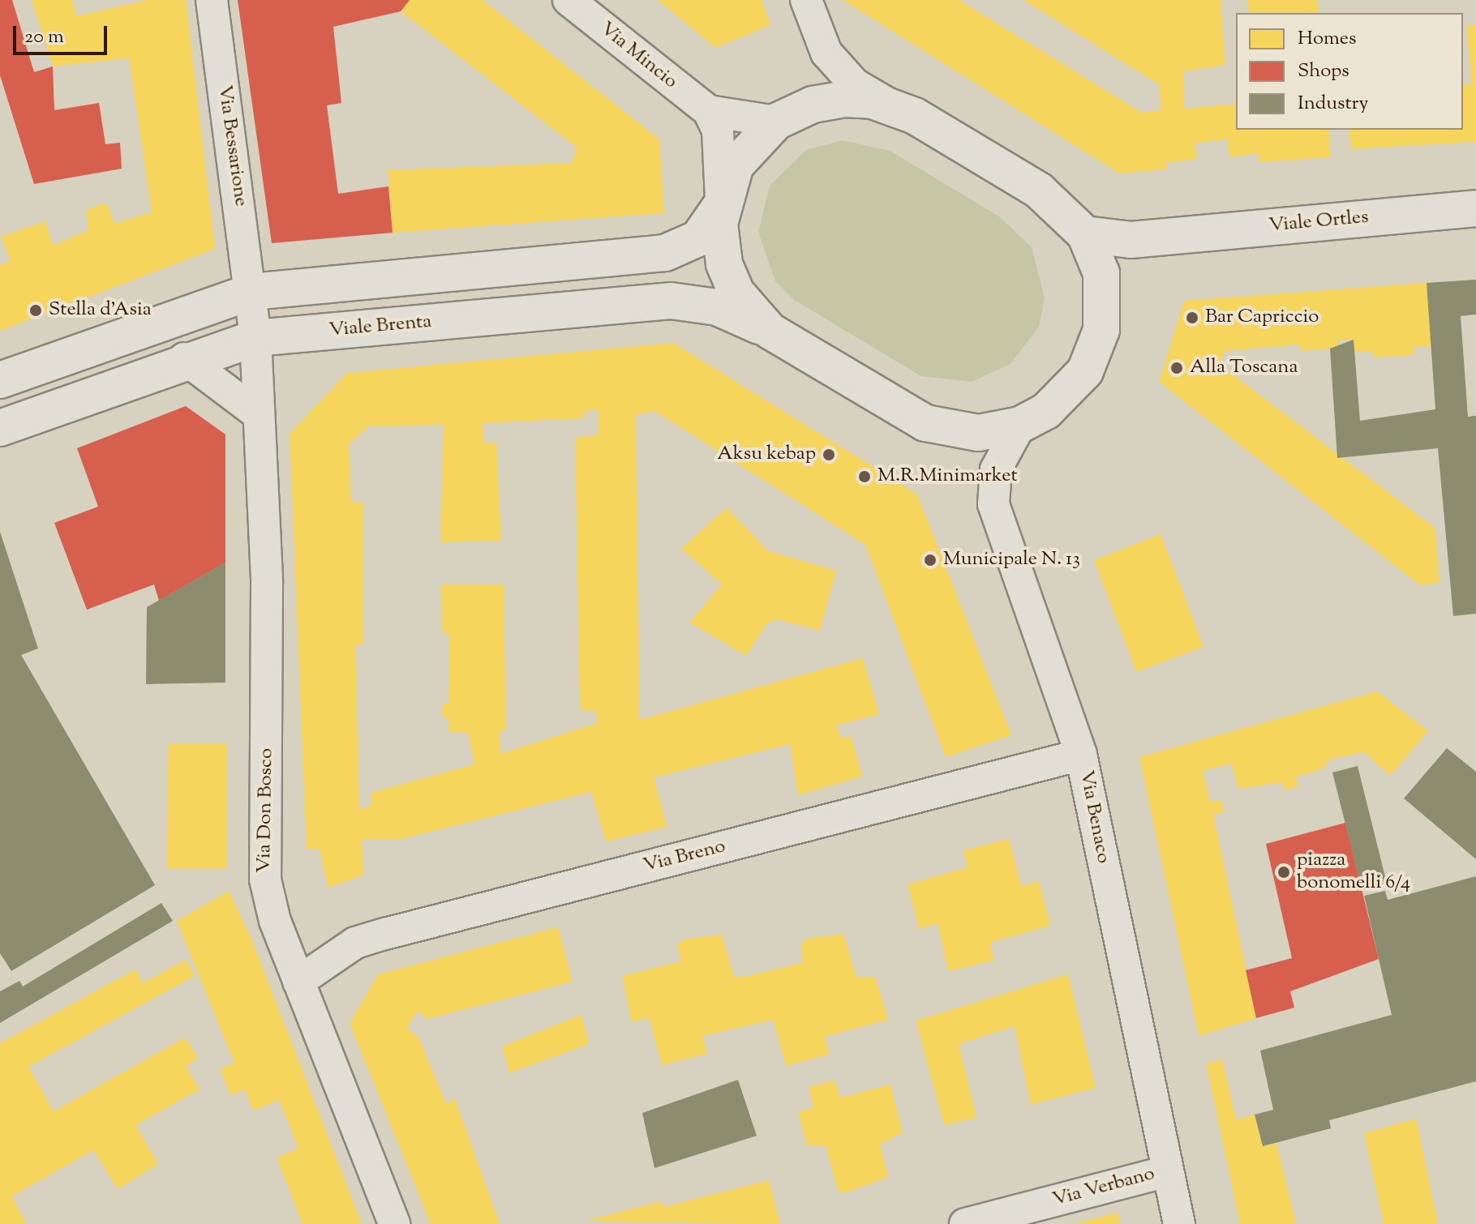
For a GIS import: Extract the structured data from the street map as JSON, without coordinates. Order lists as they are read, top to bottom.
{
  "streets": {
    "street": [
      "Via Mincio",
      "Via Bessarione",
      "Viale Ortles",
      "Viale Brenta",
      "Via Don Bosco",
      "Via Benaco",
      "Via Breno",
      "Via Verbano"
    ]
  },
  "crossings": [
    ["Via Bessarione", "Via Don Bosco"],
    ["Viale Brenta", "Via Don Bosco"],
    ["Via Don Bosco", "Via Breno"],
    ["Via Benaco", "Via Breno"],
    ["Via Benaco", "Via Verbano"]
  ],
  "places": [
    "Stella d'Asia",
    "Bar Capriccio",
    "Alla Toscana",
    "Aksu kebap",
    "M.R.Minimarket",
    "Municipale N. 13",
    "piazza bonomelli 6/4"
  ],
  "legend": ["Homes", "Shops", "Industry"],
  "scale_bar": "20 m"
}
